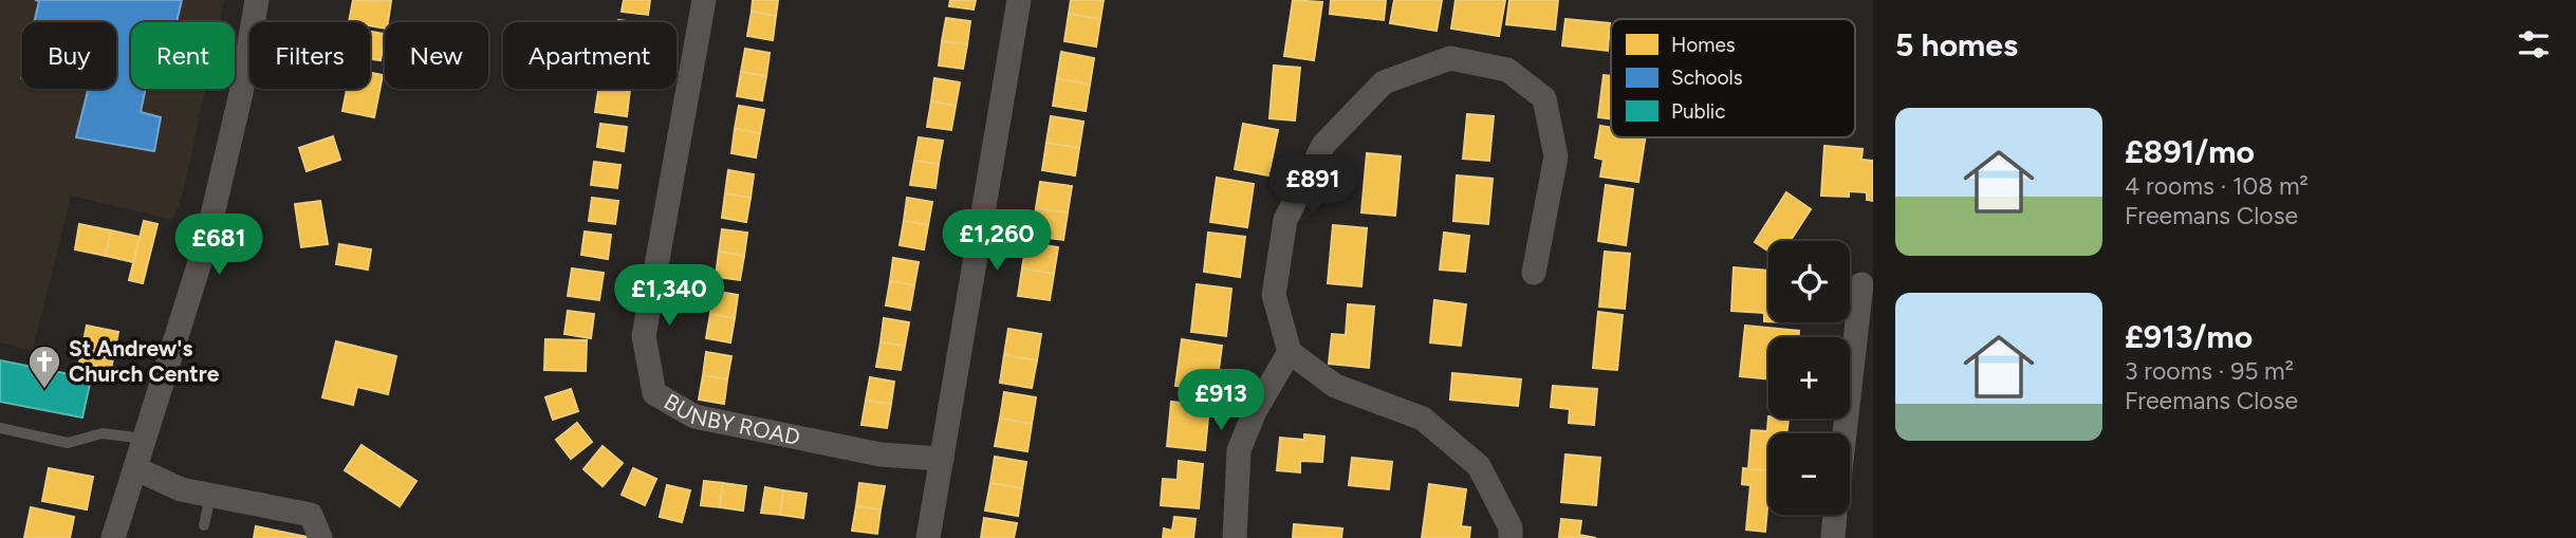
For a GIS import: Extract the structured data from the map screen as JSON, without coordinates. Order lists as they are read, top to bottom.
{
  "streets": {
    "street": ["BUNBY ROAD"]
  },
  "places": {
    "church": ["St Andrew's Church Centre"]
  },
  "legend": ["Homes", "Schools", "Public"],
  "page": {
    "heading": "5 homes",
    "chip": [
      "Buy",
      "Rent",
      "Filters",
      "New",
      "Apartment"
    ],
    "list": [
      {
        "name": "£891/mo",
        "note": "4 rooms · 108 m² · Freemans Close"
      },
      {
        "name": "£913/mo",
        "note": "3 rooms · 95 m² · Freemans Close"
      }
    ],
    "price": [
      "£891",
      "£1,260",
      "£681",
      "£1,340",
      "£913"
    ],
    "map_buttons": ["+", "−"]
  }
}
